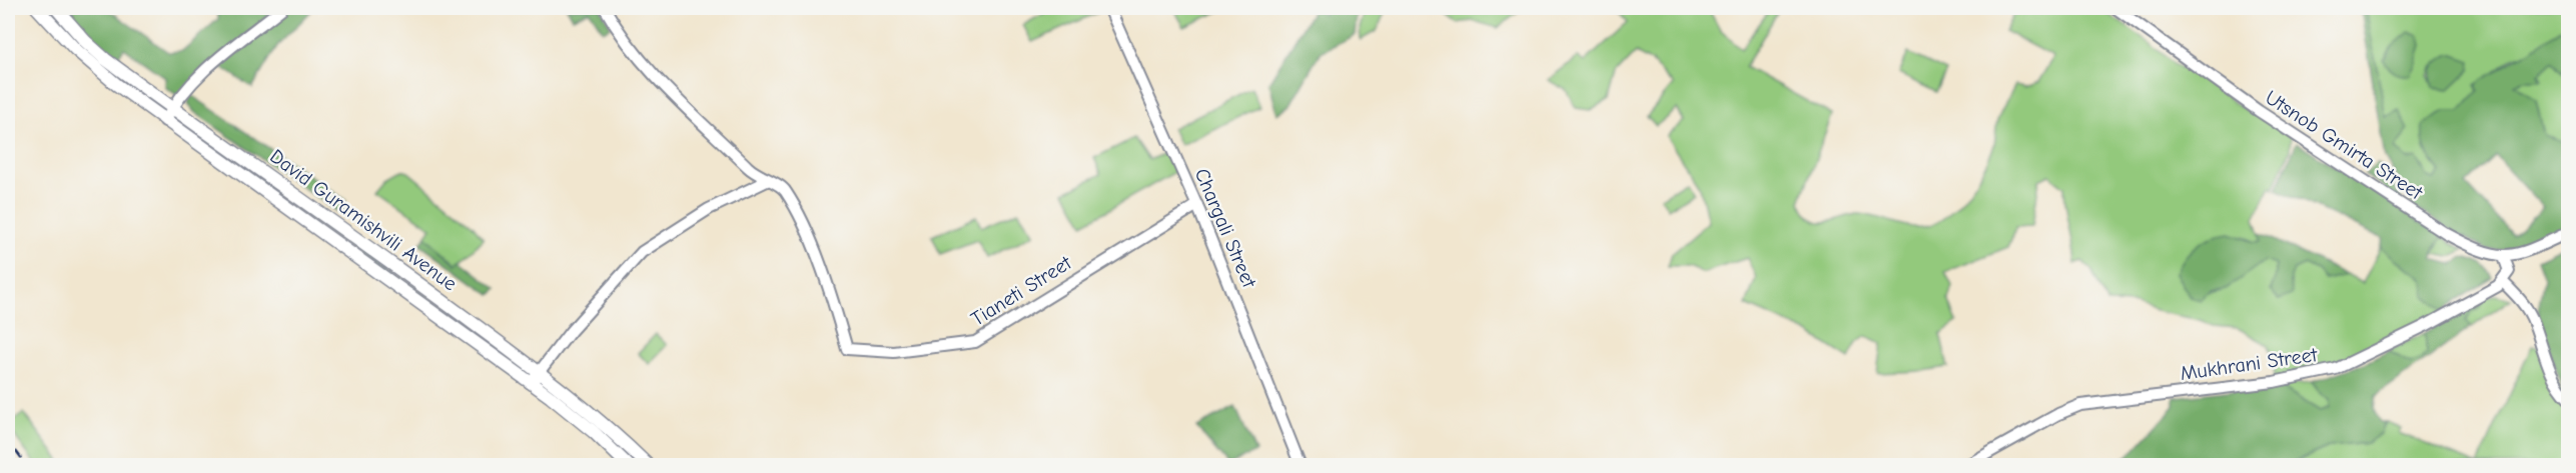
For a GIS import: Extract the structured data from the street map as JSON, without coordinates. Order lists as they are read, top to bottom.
{
  "streets": {
    "main road": ["David Guramishvili Avenue"],
    "street": [
      "Utsnob Gmirta Street",
      "Chargali Street",
      "Tianeti Street",
      "Mukhrani Street"
    ]
  },
  "crossings": [
    ["Chargali Street", "Tianeti Street"]
  ]
}
